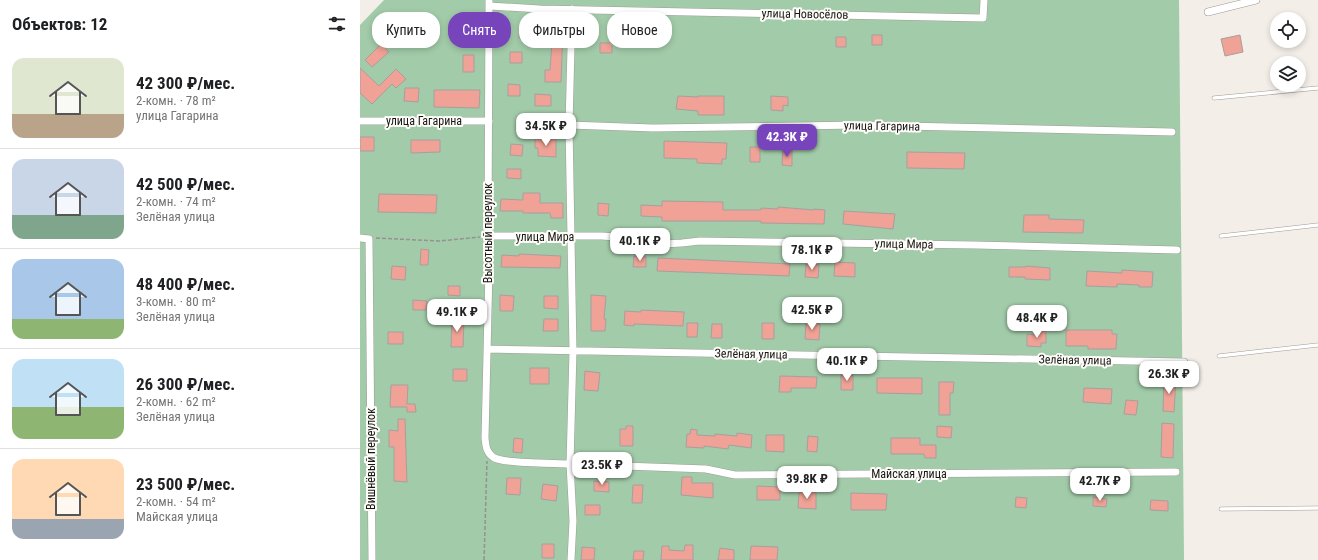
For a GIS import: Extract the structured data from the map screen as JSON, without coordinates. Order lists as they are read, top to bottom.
{
  "streets": {
    "street": [
      "улица Новосёлов",
      "улица Гагарина",
      "Высотный переулок",
      "улица Мира",
      "Зелёная улица",
      "Вишнёвый переулок",
      "Майская улица"
    ]
  },
  "crossings": [
    ["улица Новосёлов", "Высотный переулок"],
    ["улица Гагарина", "Высотный переулок"],
    ["Высотный переулок", "улица Мира"],
    ["Высотный переулок", "Зелёная улица"]
  ],
  "page": {
    "heading": "Объектов: 12",
    "chip": [
      "Купить",
      "Снять",
      "Фильтры",
      "Новое"
    ],
    "list": [
      {
        "name": "42 300 ₽/мес.",
        "note": "2-комн. · 78 m² · улица Гагарина"
      },
      {
        "name": "42 500 ₽/мес.",
        "note": "2-комн. · 74 m² · Зелёная улица"
      },
      {
        "name": "48 400 ₽/мес.",
        "note": "3-комн. · 80 m² · Зелёная улица"
      },
      {
        "name": "26 300 ₽/мес.",
        "note": "2-комн. · 62 m² · Зелёная улица"
      },
      {
        "name": "23 500 ₽/мес.",
        "note": "2-комн. · 54 m² · Майская улица"
      }
    ],
    "price": [
      "34.5K ₽",
      "42.3K ₽",
      "40.1K ₽",
      "78.1K ₽",
      "42.5K ₽",
      "49.1K ₽",
      "48.4K ₽",
      "40.1K ₽",
      "26.3K ₽",
      "23.5K ₽",
      "39.8K ₽",
      "42.7K ₽"
    ]
  }
}
